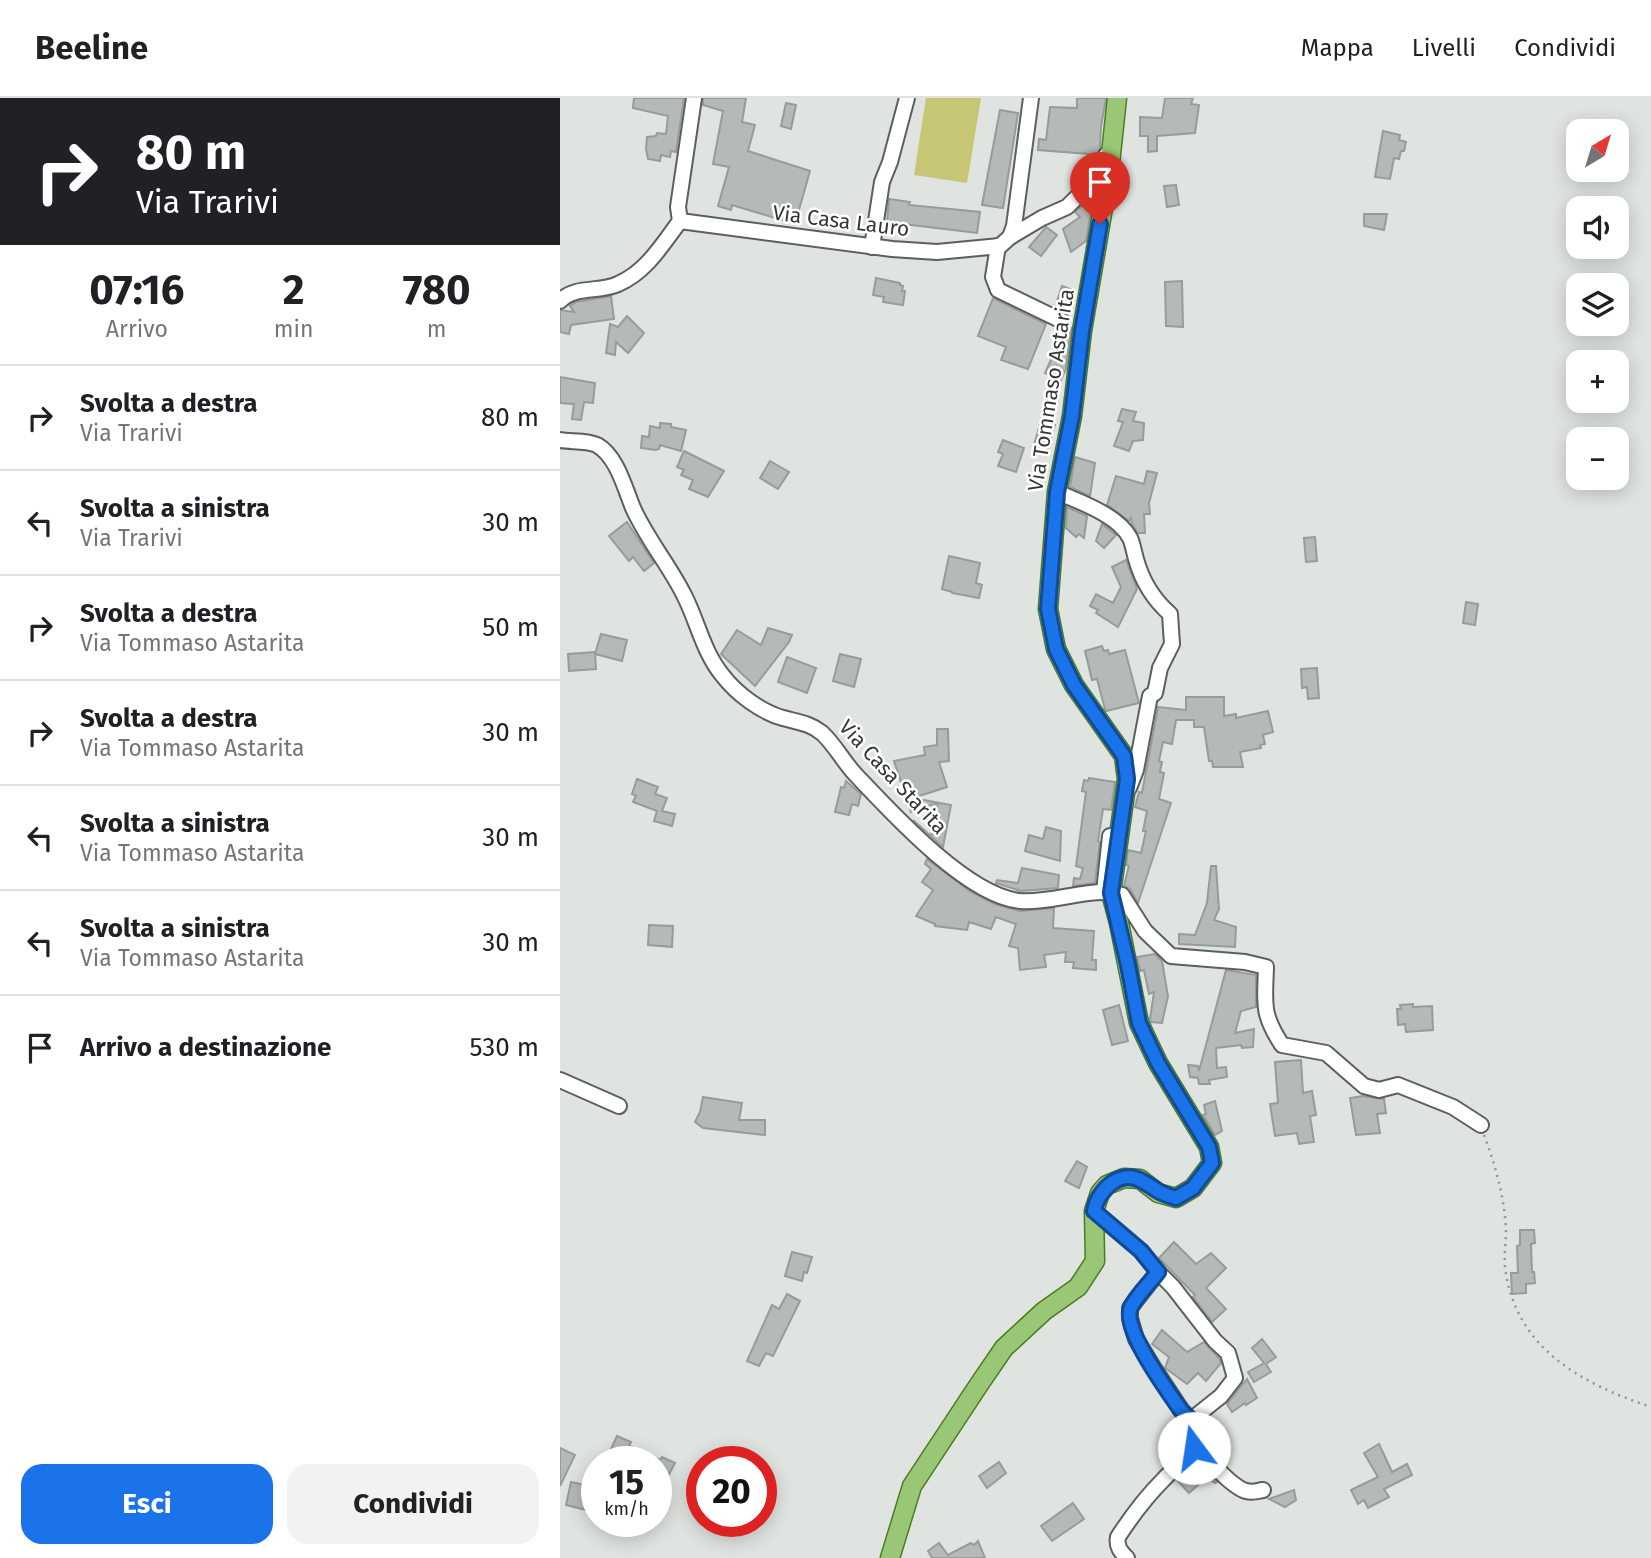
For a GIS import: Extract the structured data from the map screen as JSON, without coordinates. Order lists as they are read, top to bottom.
{
  "streets": {
    "main road": ["Via Tommaso Astarita"],
    "street": ["Via Casa Lauro", "Via Casa Starita"]
  },
  "crossings": [
    ["Via Casa Lauro", "Via Tommaso Astarita"],
    ["Via Tommaso Astarita", "Via Casa Starita"]
  ],
  "north": "top right",
  "page": {
    "header": "Beeline",
    "nav": ["Mappa", "Livelli", "Condividi"],
    "turn": ["80 m", "Via Trarivi"],
    "map_buttons": ["+", "−"],
    "eta": [
      "07:16",
      "Arrivo",
      "2",
      "min",
      "780",
      "m"
    ],
    "list": [
      {
        "name": "Svolta a destra",
        "note": "Via Trarivi",
        "value": "80 m"
      },
      {
        "name": "Svolta a sinistra",
        "note": "Via Trarivi",
        "value": "30 m"
      },
      {
        "name": "Svolta a destra",
        "note": "Via Tommaso Astarita",
        "value": "50 m"
      },
      {
        "name": "Svolta a destra",
        "note": "Via Tommaso Astarita",
        "value": "30 m"
      },
      {
        "name": "Svolta a sinistra",
        "note": "Via Tommaso Astarita",
        "value": "30 m"
      },
      {
        "name": "Svolta a sinistra",
        "note": "Via Tommaso Astarita",
        "value": "30 m"
      },
      {
        "name": "Arrivo a destinazione",
        "value": "530 m"
      }
    ],
    "speed": "15 km/h",
    "limit": "20",
    "buttons": ["Esci", "Condividi"]
  }
}
